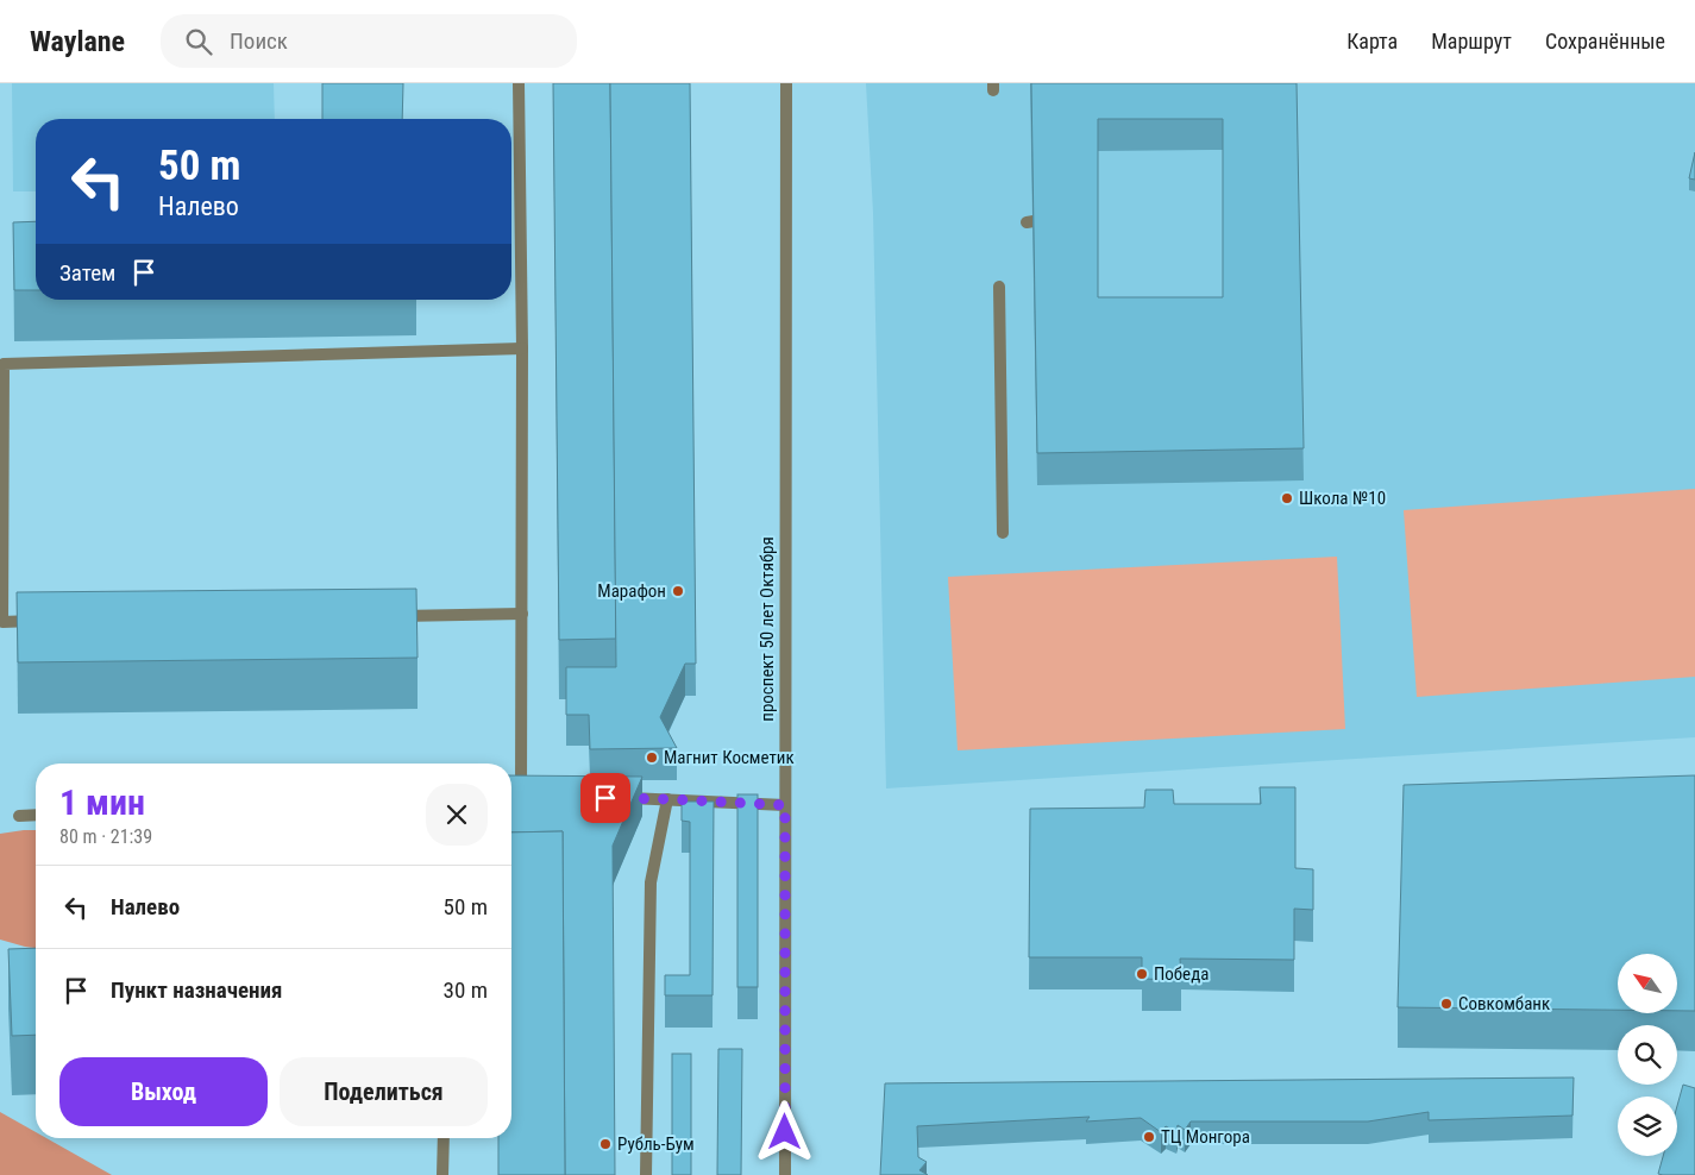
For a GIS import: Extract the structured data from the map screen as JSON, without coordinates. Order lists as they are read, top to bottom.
{
  "streets": {
    "street": ["проспект 50 лет Октября"]
  },
  "places": [
    "Школа №10",
    "Марафон",
    "Магнит Косметик",
    "Победа",
    "Совкомбанк",
    "ТЦ Монгора",
    "Рубль-Бум"
  ],
  "north": "top left",
  "page": {
    "header": "Waylane",
    "search": "Поиск",
    "nav": ["Карта", "Маршрут", "Сохранённые"],
    "turn": ["50 m", "Налево"],
    "then": "Затем",
    "heading": ["1 мин", "80 m · 21:39"],
    "list": [
      {
        "name": "Налево",
        "value": "50 m"
      },
      {
        "name": "Пункт назначения",
        "value": "30 m"
      }
    ],
    "buttons": ["Выход", "Поделиться"]
  }
}
